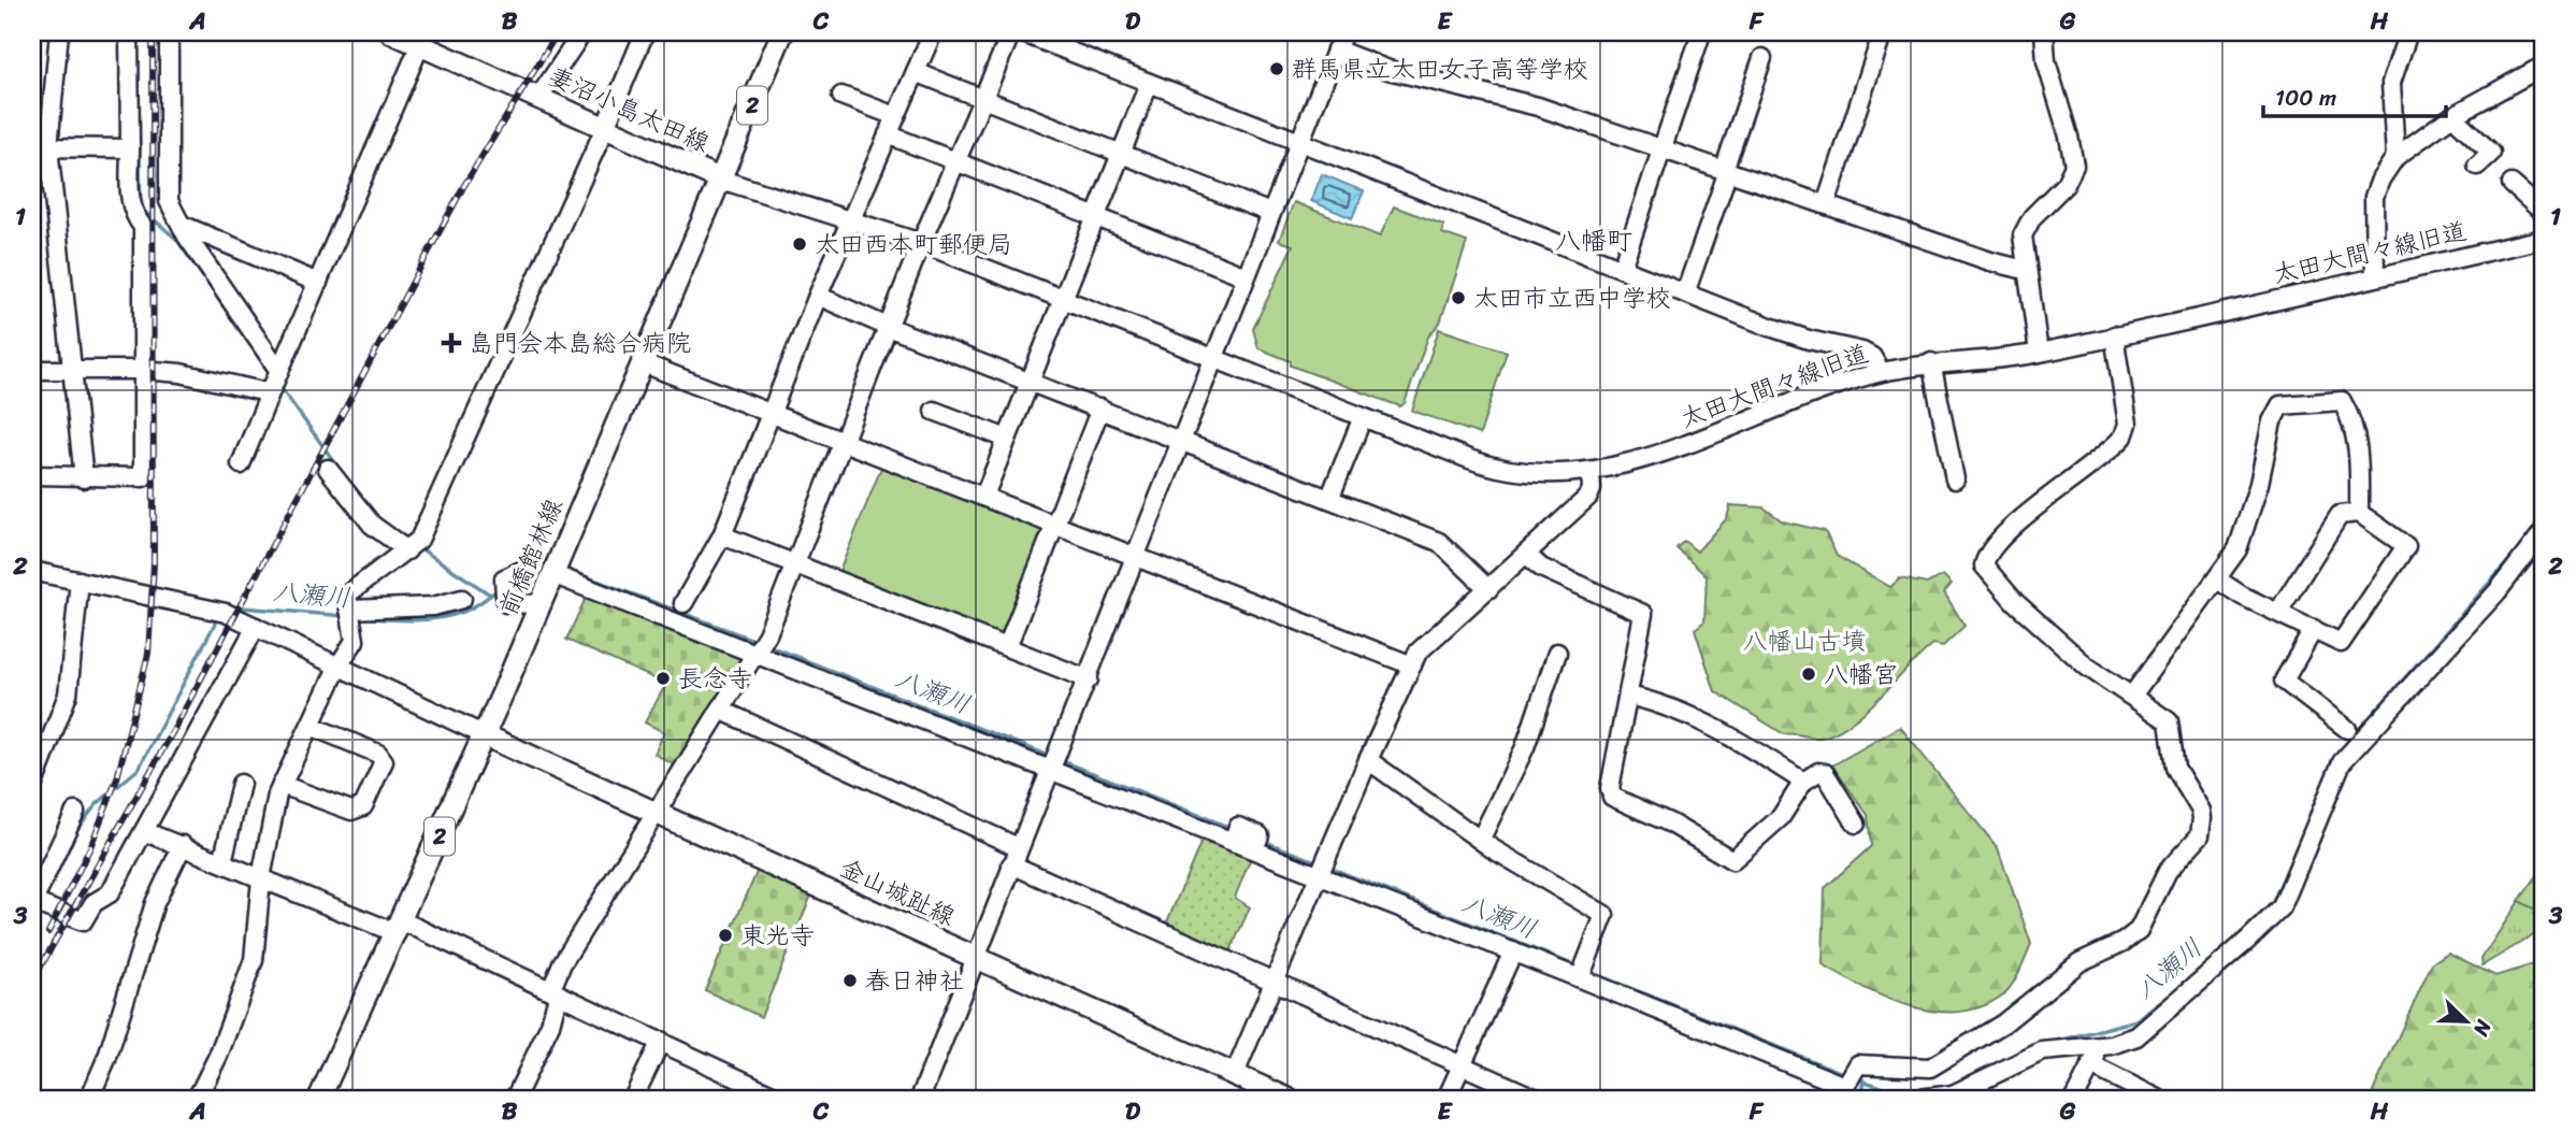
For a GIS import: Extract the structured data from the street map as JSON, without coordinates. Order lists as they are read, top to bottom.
{
  "streets": {
    "main road": [
      "2",
      "妻沼小島太田線",
      "前橋館林線",
      "金山城趾線"
    ],
    "street": ["太田大間々線旧道"]
  },
  "crossings": [
    ["妻沼小島太田線", "太田大間々線旧道"],
    ["妻沼小島太田線", "前橋館林線"],
    ["太田大間々線旧道", "前橋館林線"],
    ["前橋館林線", "金山城趾線"]
  ],
  "districts": ["八幡町"],
  "water": ["八瀬川"],
  "parks": ["八幡山古墳"],
  "places": {
    "other": [
      "群馬県立太田女子高等学校",
      "太田西本町郵便局",
      "太田市立西中学校",
      "八幡宮",
      "長念寺",
      "東光寺",
      "春日神社"
    ],
    "health": ["島門会本島総合病院"]
  },
  "scale_bar": "100 m",
  "north": "bottom right",
  "grid": {
    "columns": [
      "A",
      "B",
      "C",
      "D",
      "E",
      "F",
      "G",
      "H"
    ],
    "rows": ["1", "2", "3"]
  }
}
